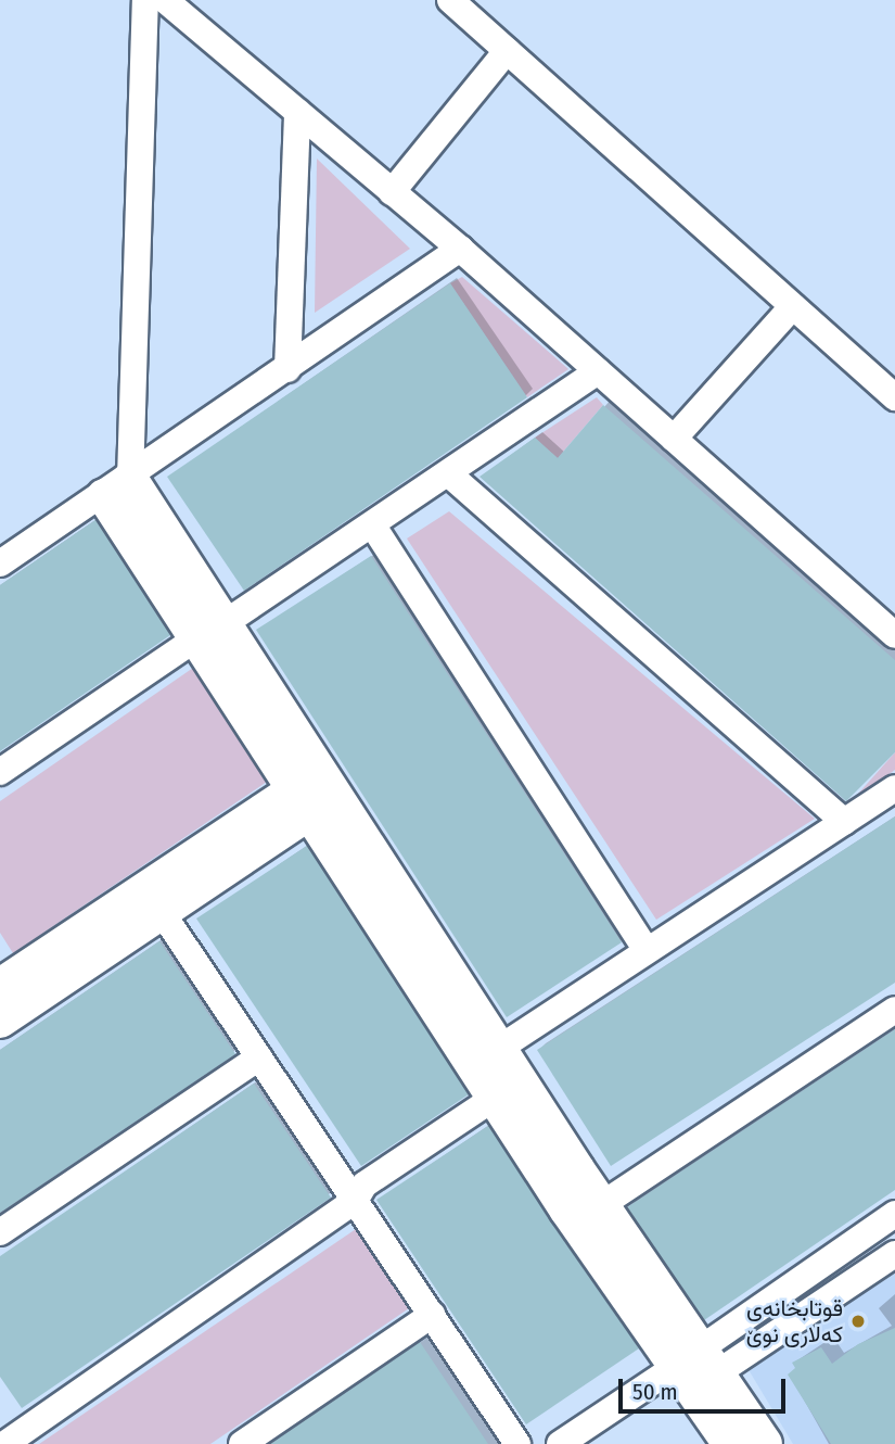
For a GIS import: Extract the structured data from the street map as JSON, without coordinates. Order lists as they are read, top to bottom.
{
  "places": ["قوتابخانەی کەلاری نوێ"],
  "scale_bar": "50 m"
}
